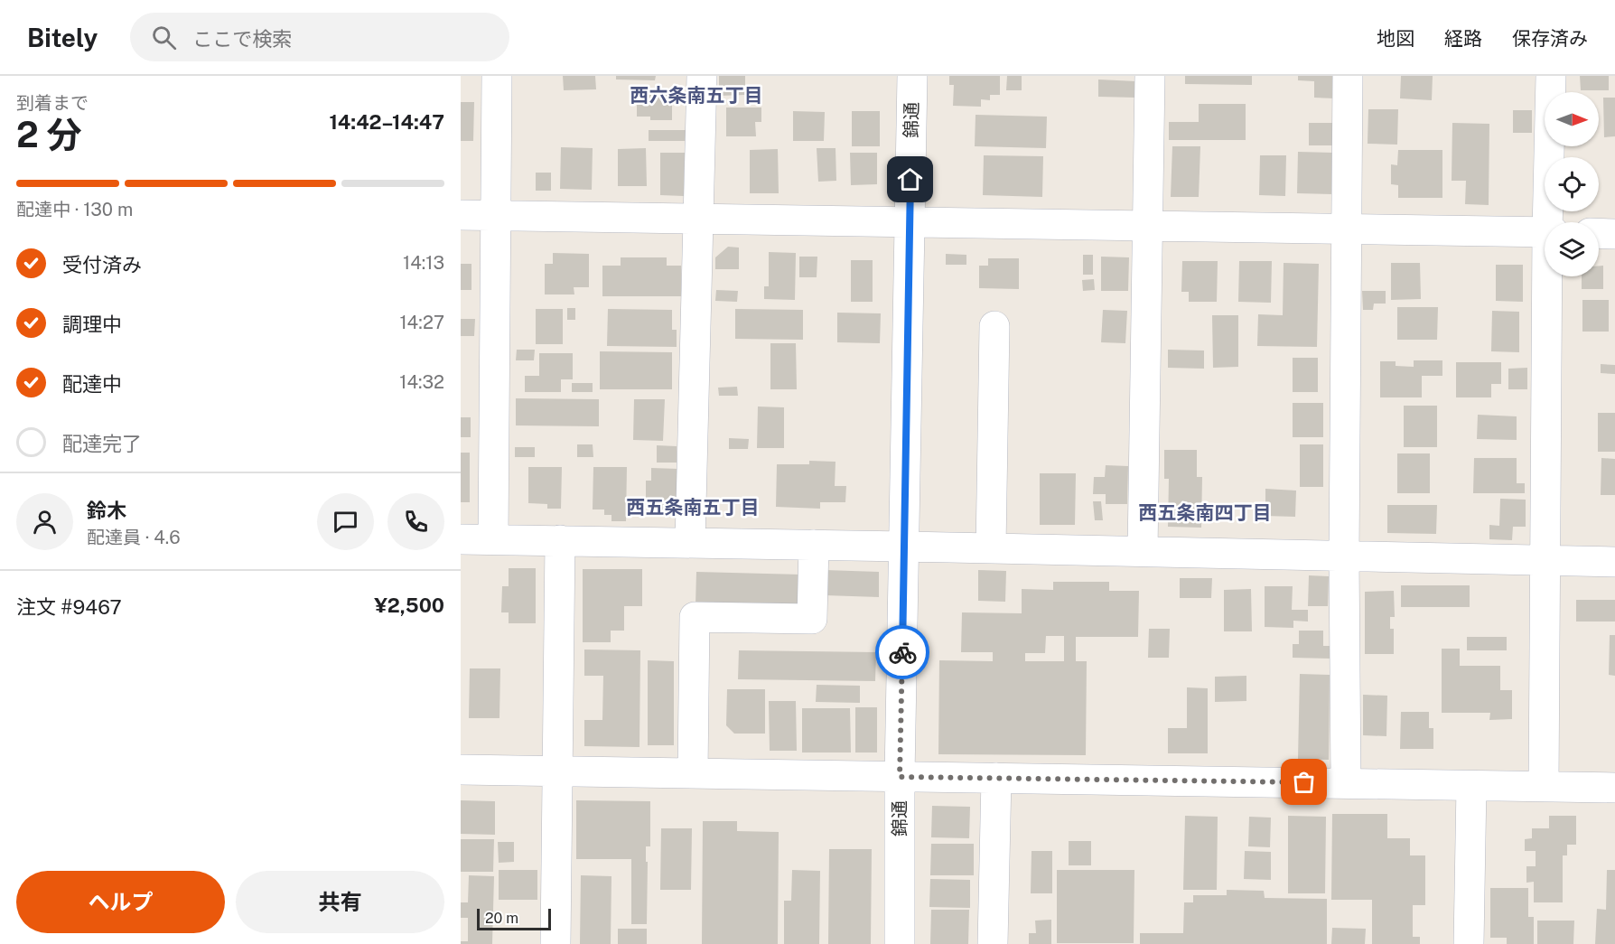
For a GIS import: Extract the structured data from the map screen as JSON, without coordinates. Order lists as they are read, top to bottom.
{
  "streets": {
    "street": ["錦通"]
  },
  "districts": ["西六条南五丁目", "西五条南五丁目", "西五条南四丁目"],
  "scale_bar": "20 m",
  "north": "right",
  "page": {
    "header": "Bitely",
    "search": "ここで検索",
    "nav": ["地図", "経路", "保存済み"],
    "heading": ["2 分", "到着まで", "14:42–14:47"],
    "panel": [
      "鈴木",
      "配達員 · 4.6",
      "注文 #9467",
      "¥2,500"
    ],
    "bar": "配達中 · 130 m",
    "list": [
      ["受付済み", "14:13"],
      ["調理中", "14:27"],
      ["配達中", "14:32"],
      "配達完了"
    ],
    "buttons": ["ヘルプ", "共有"],
    "scale": "20 m"
  }
}
